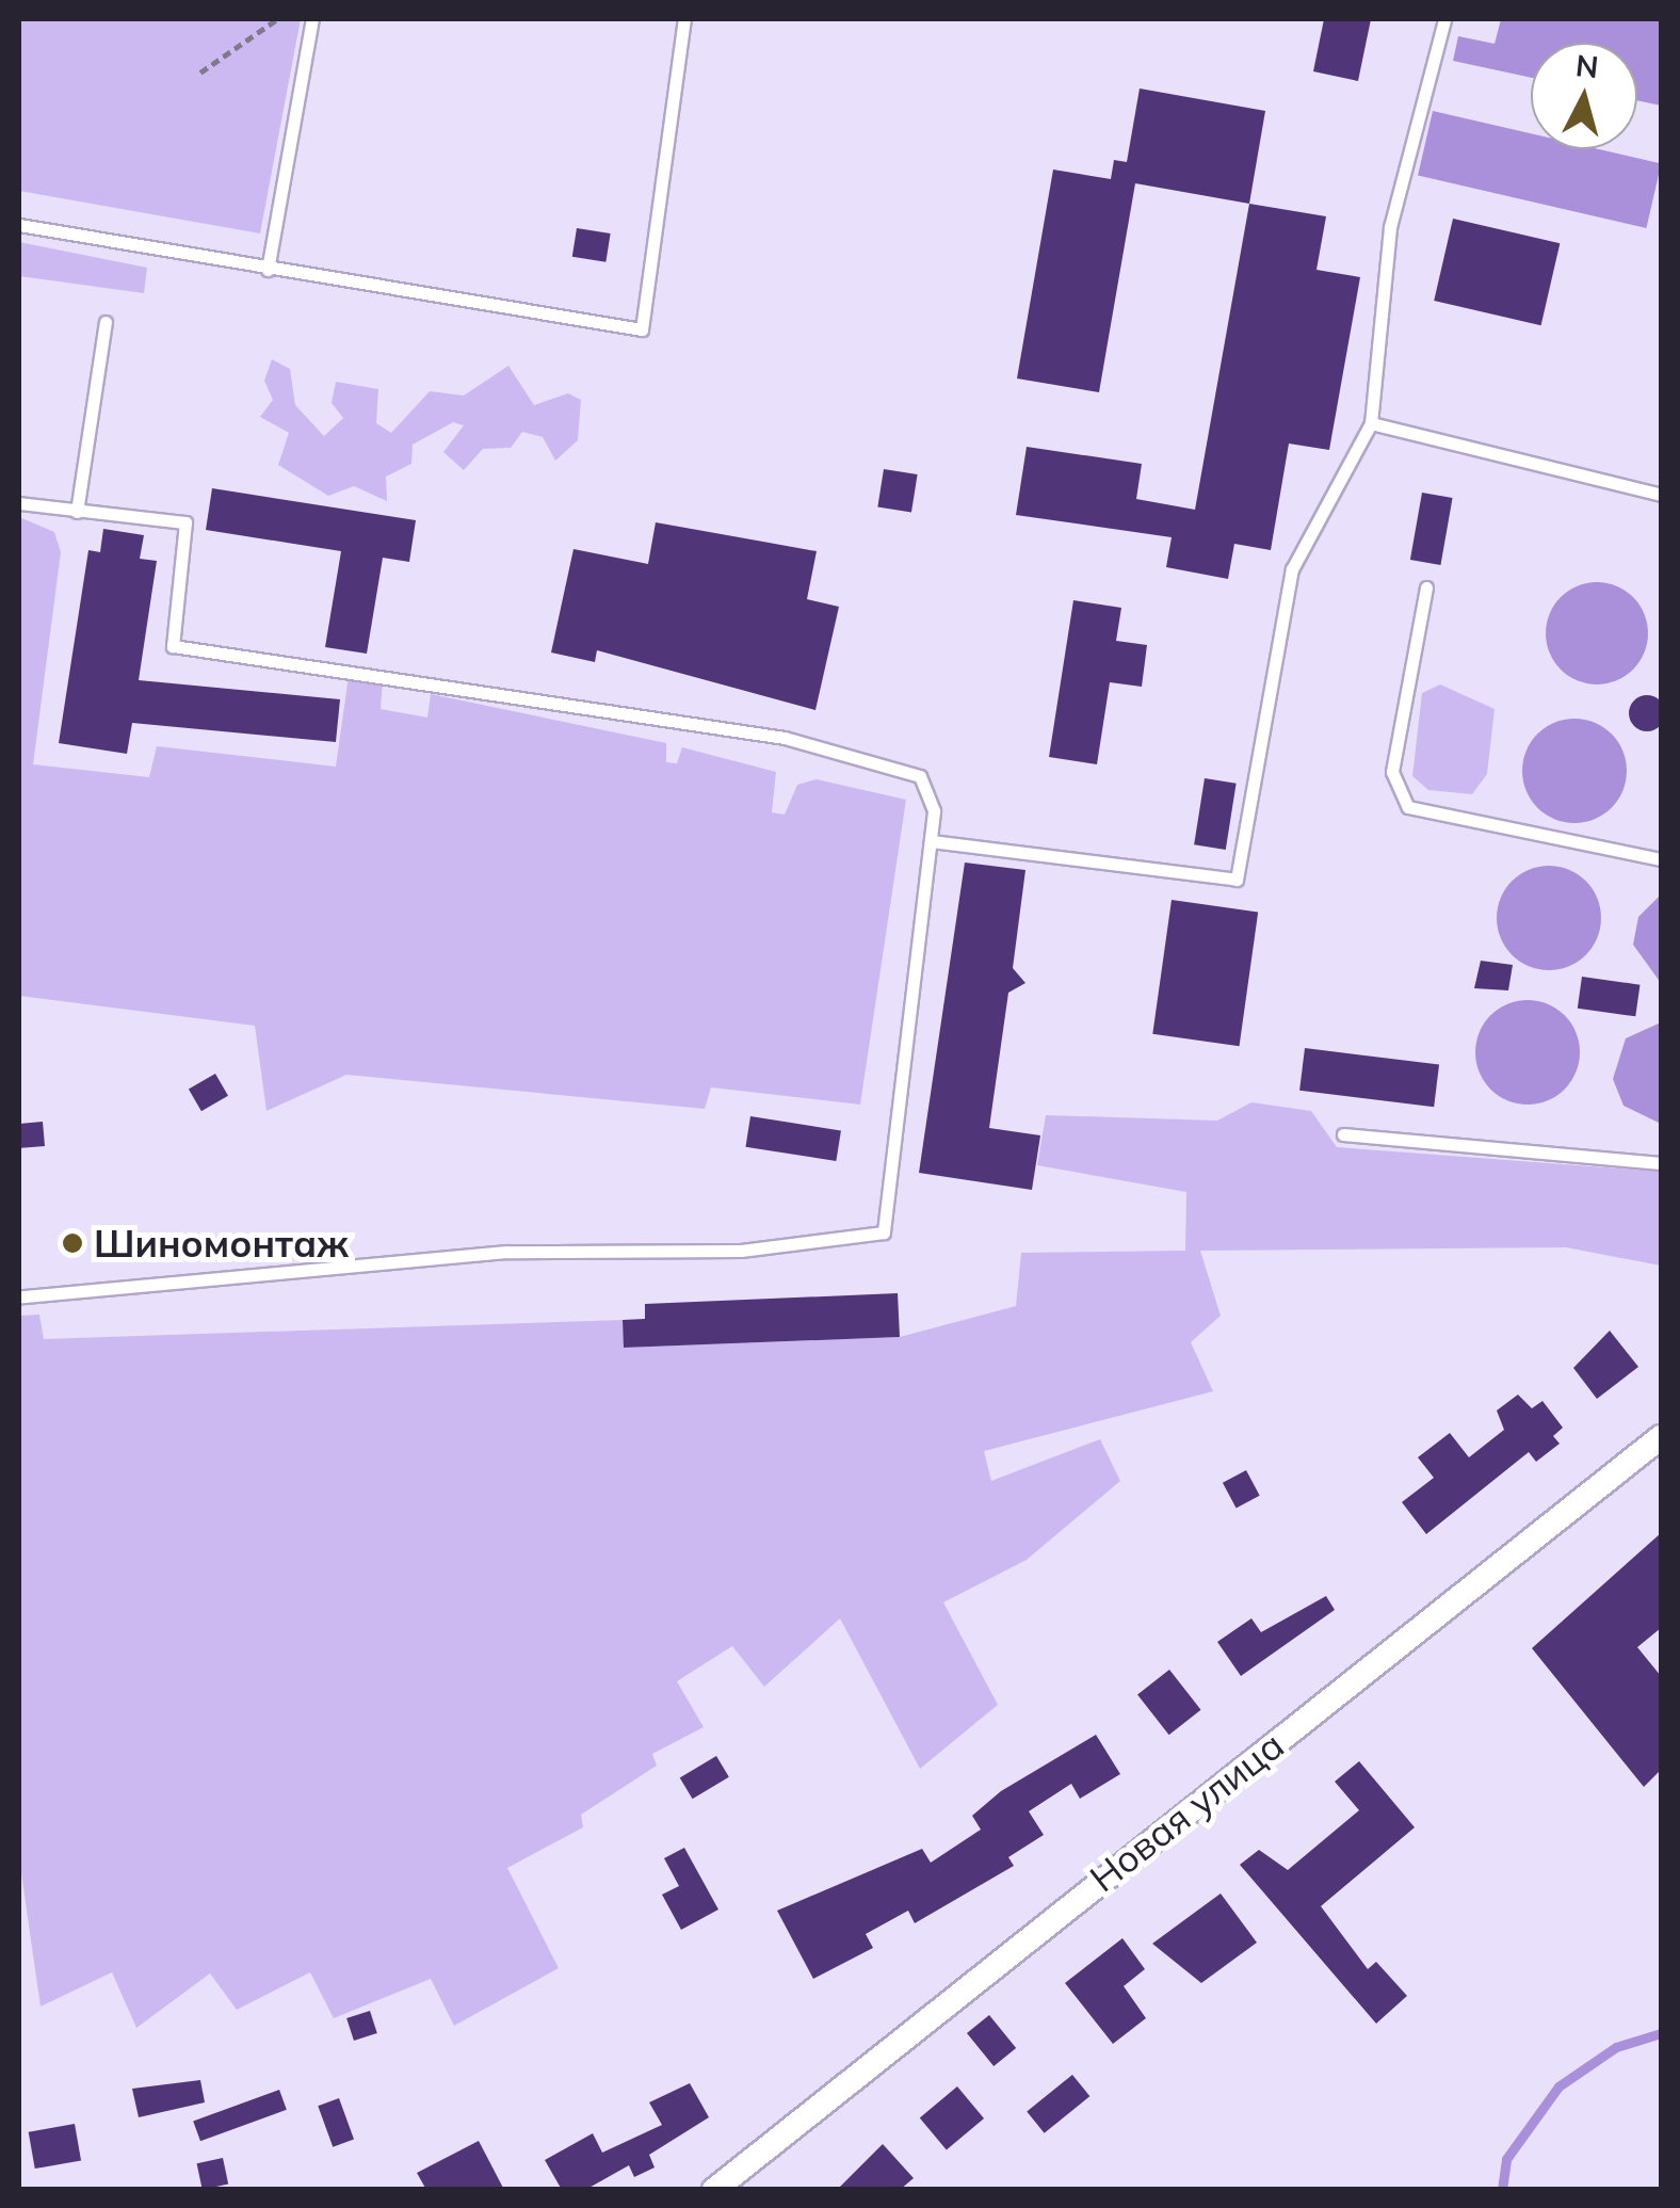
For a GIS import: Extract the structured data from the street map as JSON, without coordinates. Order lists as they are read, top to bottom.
{
  "streets": {
    "street": ["Новая улица"]
  },
  "places": ["Шиномонтаж"],
  "north": "top"
}
